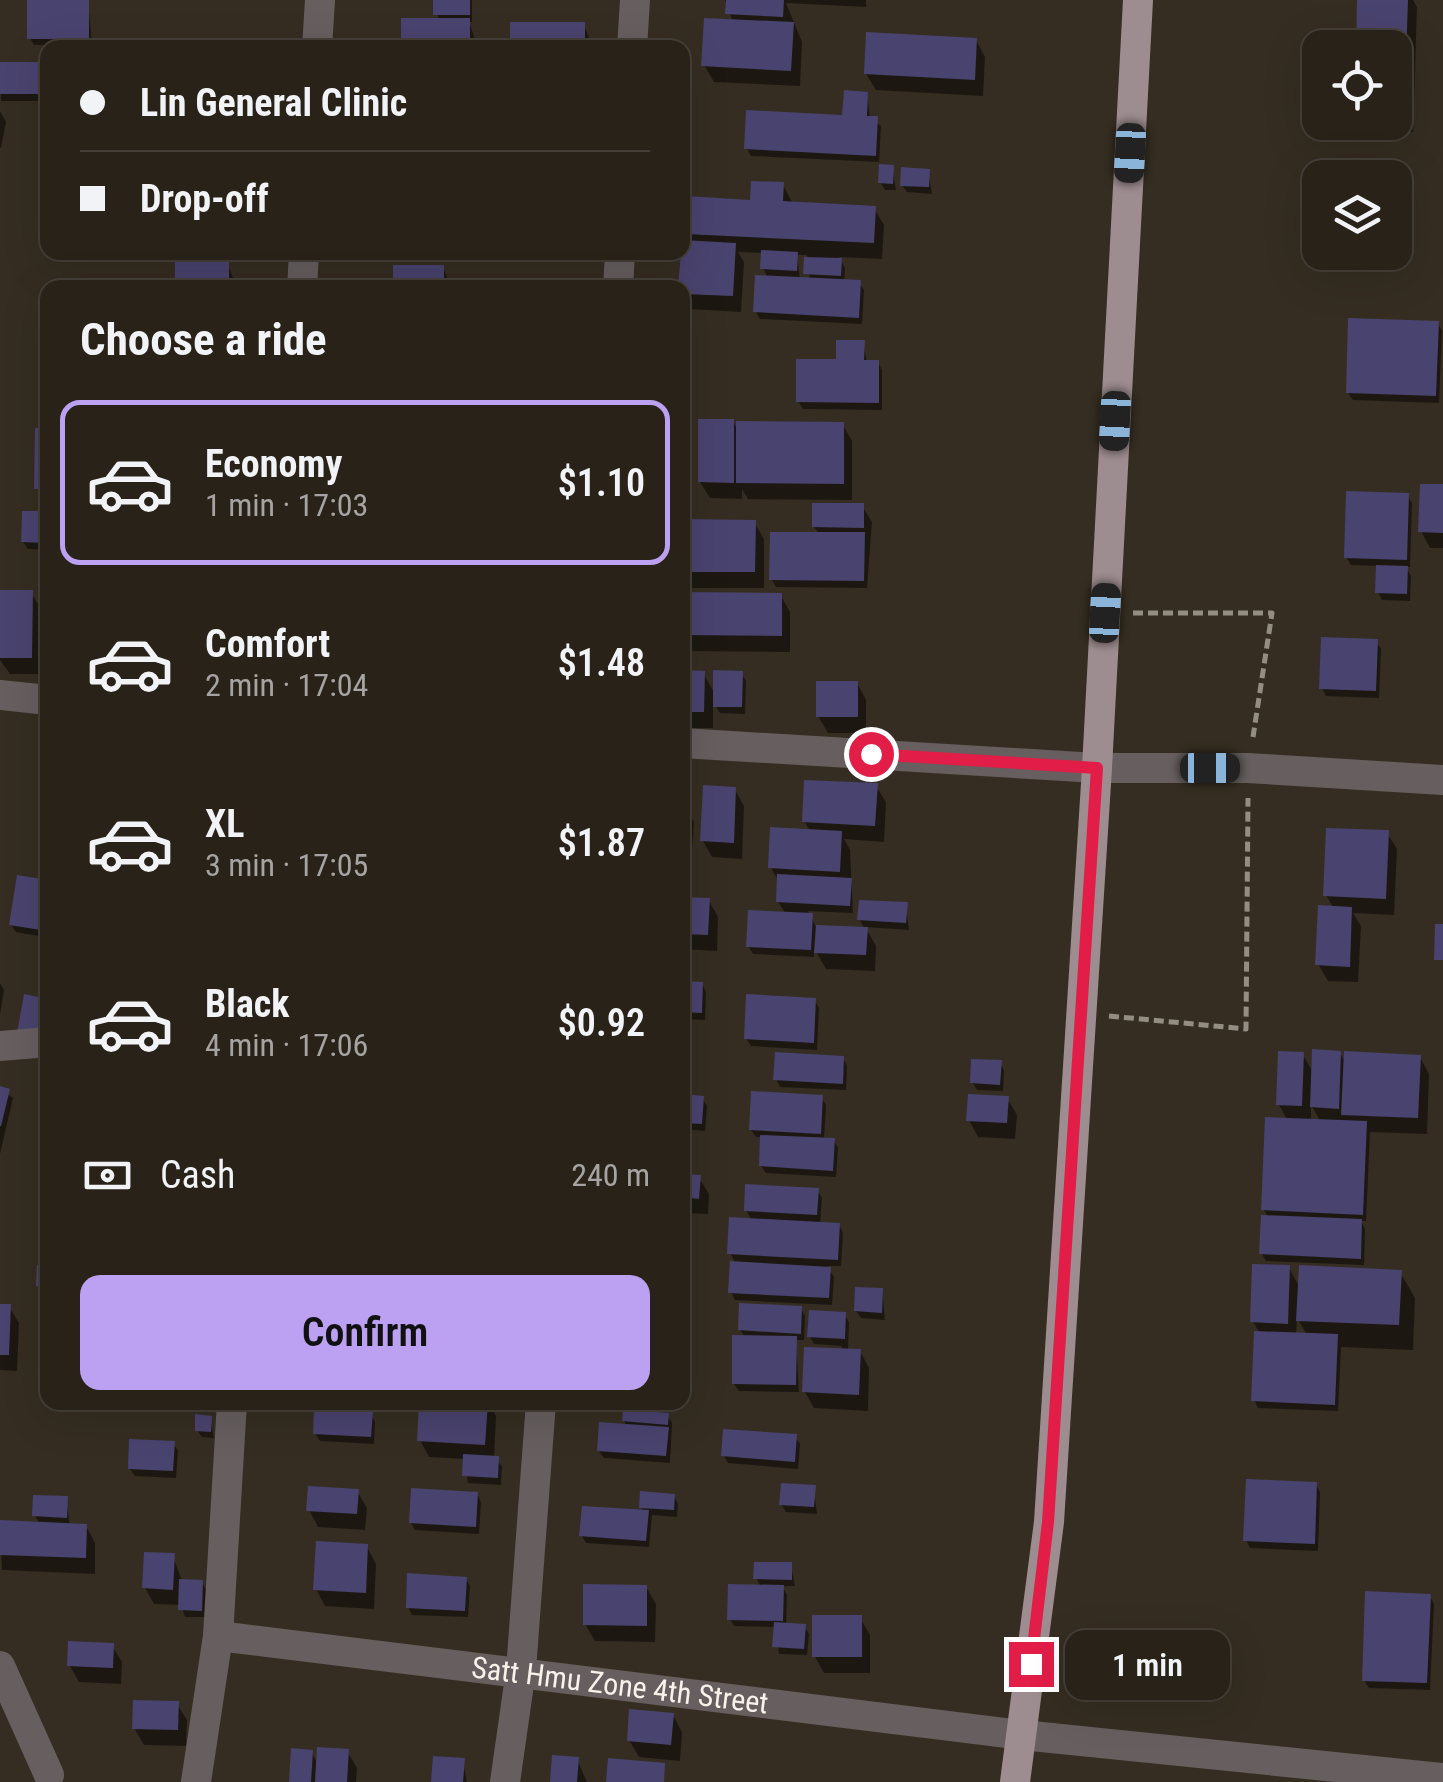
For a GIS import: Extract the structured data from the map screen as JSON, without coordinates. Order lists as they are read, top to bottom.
{
  "streets": {
    "street": ["Satt Hmu Zone 4th Street"]
  },
  "page": {
    "banner": ["Lin General Clinic", "Drop-off"],
    "heading": "Choose a ride",
    "list": [
      {
        "name": "Economy",
        "note": "1 min · 17:03",
        "value": "$1.10"
      },
      {
        "name": "Comfort",
        "note": "2 min · 17:04",
        "value": "$1.48"
      },
      {
        "name": "XL",
        "note": "3 min · 17:05",
        "value": "$1.87"
      },
      {
        "name": "Black",
        "note": "4 min · 17:06",
        "value": "$0.92"
      }
    ],
    "pay": ["Cash", "240 m"],
    "buttons": "Confirm",
    "bubble": "1 min"
  }
}
